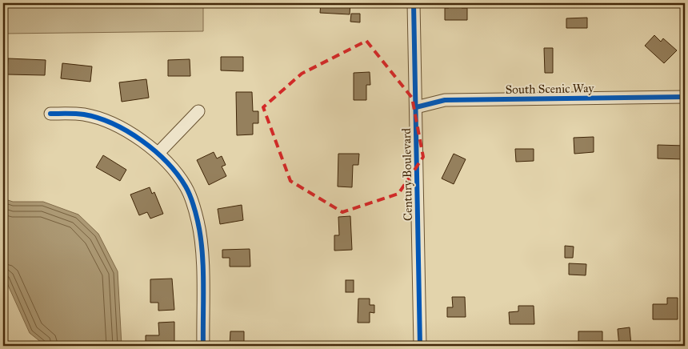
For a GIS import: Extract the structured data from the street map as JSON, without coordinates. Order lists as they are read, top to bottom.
{
  "streets": {
    "street": ["South Scenic Way", "Century Boulevard"]
  },
  "crossings": [
    ["South Scenic Way", "Century Boulevard"]
  ]
}
